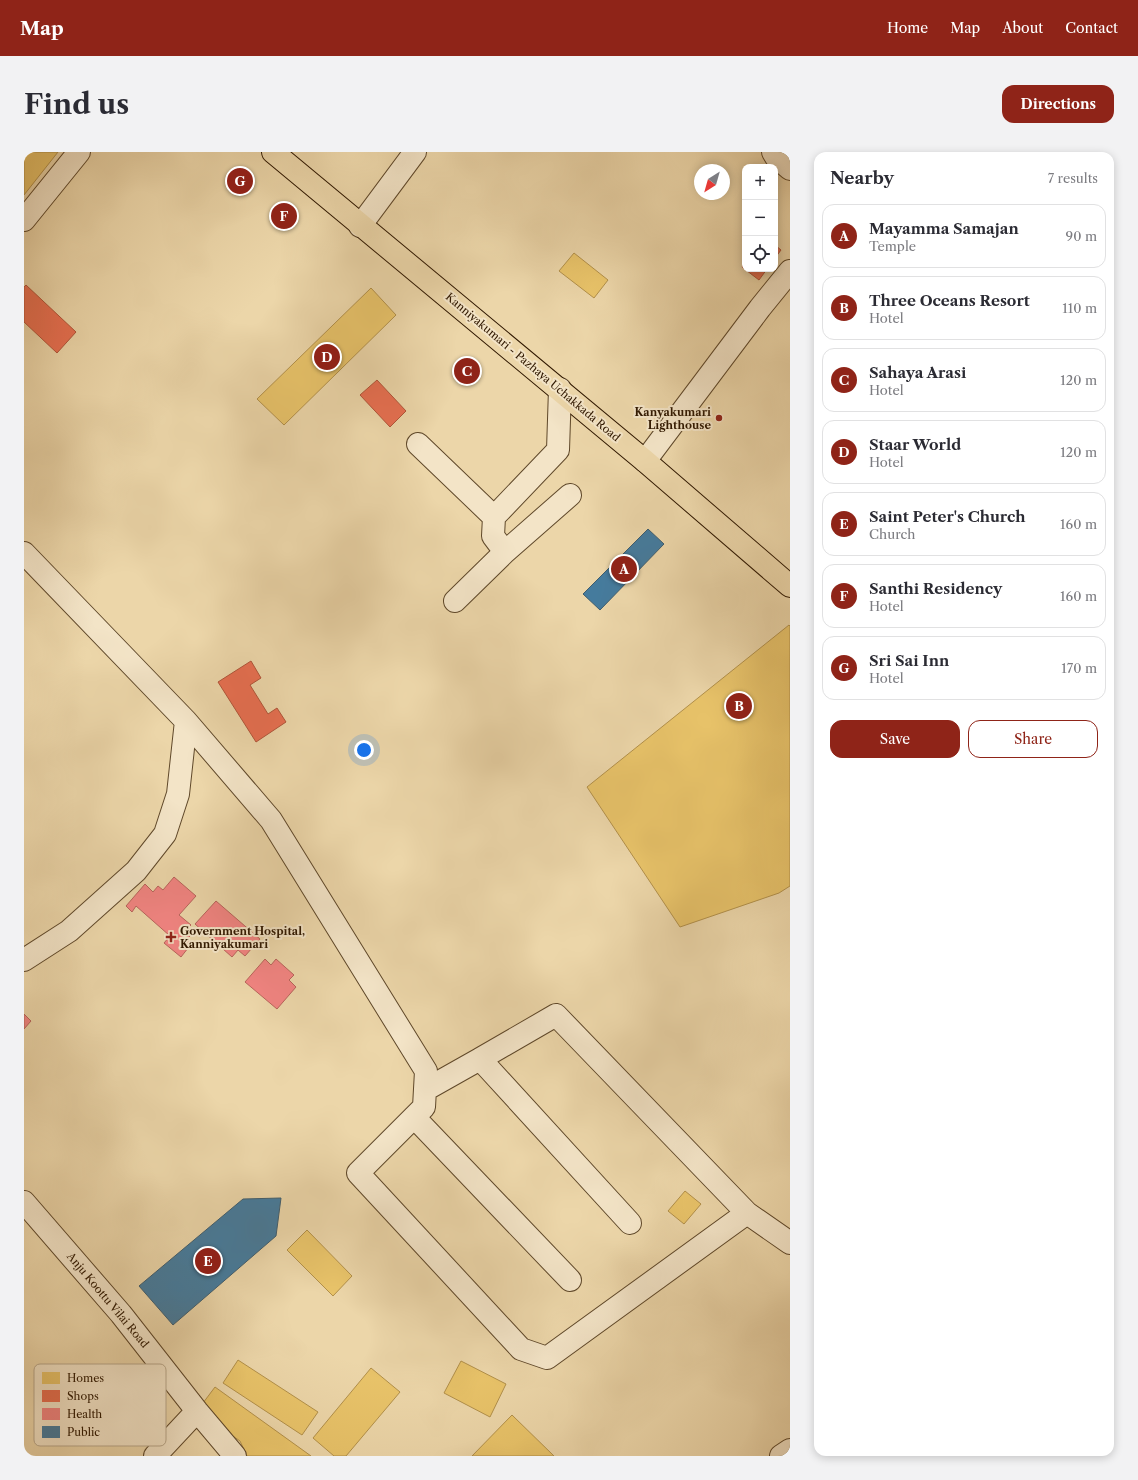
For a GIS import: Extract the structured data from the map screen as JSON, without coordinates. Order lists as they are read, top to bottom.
{
  "streets": {
    "main road": ["Kanniyakumari - Pazhaya Uchakkada Road"],
    "street": ["Anju Koottu Vilai Road"]
  },
  "places": {
    "other": ["Kanyakumari Lighthouse"],
    "health": ["Government Hospital, Kanniyakumari"]
  },
  "legend": [
    "Homes",
    "Shops",
    "Health",
    "Public"
  ],
  "north": "bottom left",
  "page": {
    "header": "Map",
    "nav": [
      "Home",
      "Map",
      "About",
      "Contact"
    ],
    "buttons": [
      "Directions",
      ["Save", "Share"]
    ],
    "title": "Find us",
    "heading": ["Nearby", "7 results"],
    "map_buttons": ["+", "−"],
    "pins": [
      "G",
      "F",
      "D",
      "C",
      "A",
      "B",
      "E"
    ],
    "list": [
      {
        "mark": "A",
        "name": "Mayamma Samajan",
        "note": "Temple",
        "value": "90 m"
      },
      {
        "mark": "B",
        "name": "Three Oceans Resort",
        "note": "Hotel",
        "value": "110 m"
      },
      {
        "mark": "C",
        "name": "Sahaya Arasi",
        "note": "Hotel",
        "value": "120 m"
      },
      {
        "mark": "D",
        "name": "Staar World",
        "note": "Hotel",
        "value": "120 m"
      },
      {
        "mark": "E",
        "name": "Saint Peter's Church",
        "note": "Church",
        "value": "160 m"
      },
      {
        "mark": "F",
        "name": "Santhi Residency",
        "note": "Hotel",
        "value": "160 m"
      },
      {
        "mark": "G",
        "name": "Sri Sai Inn",
        "note": "Hotel",
        "value": "170 m"
      }
    ]
  }
}
